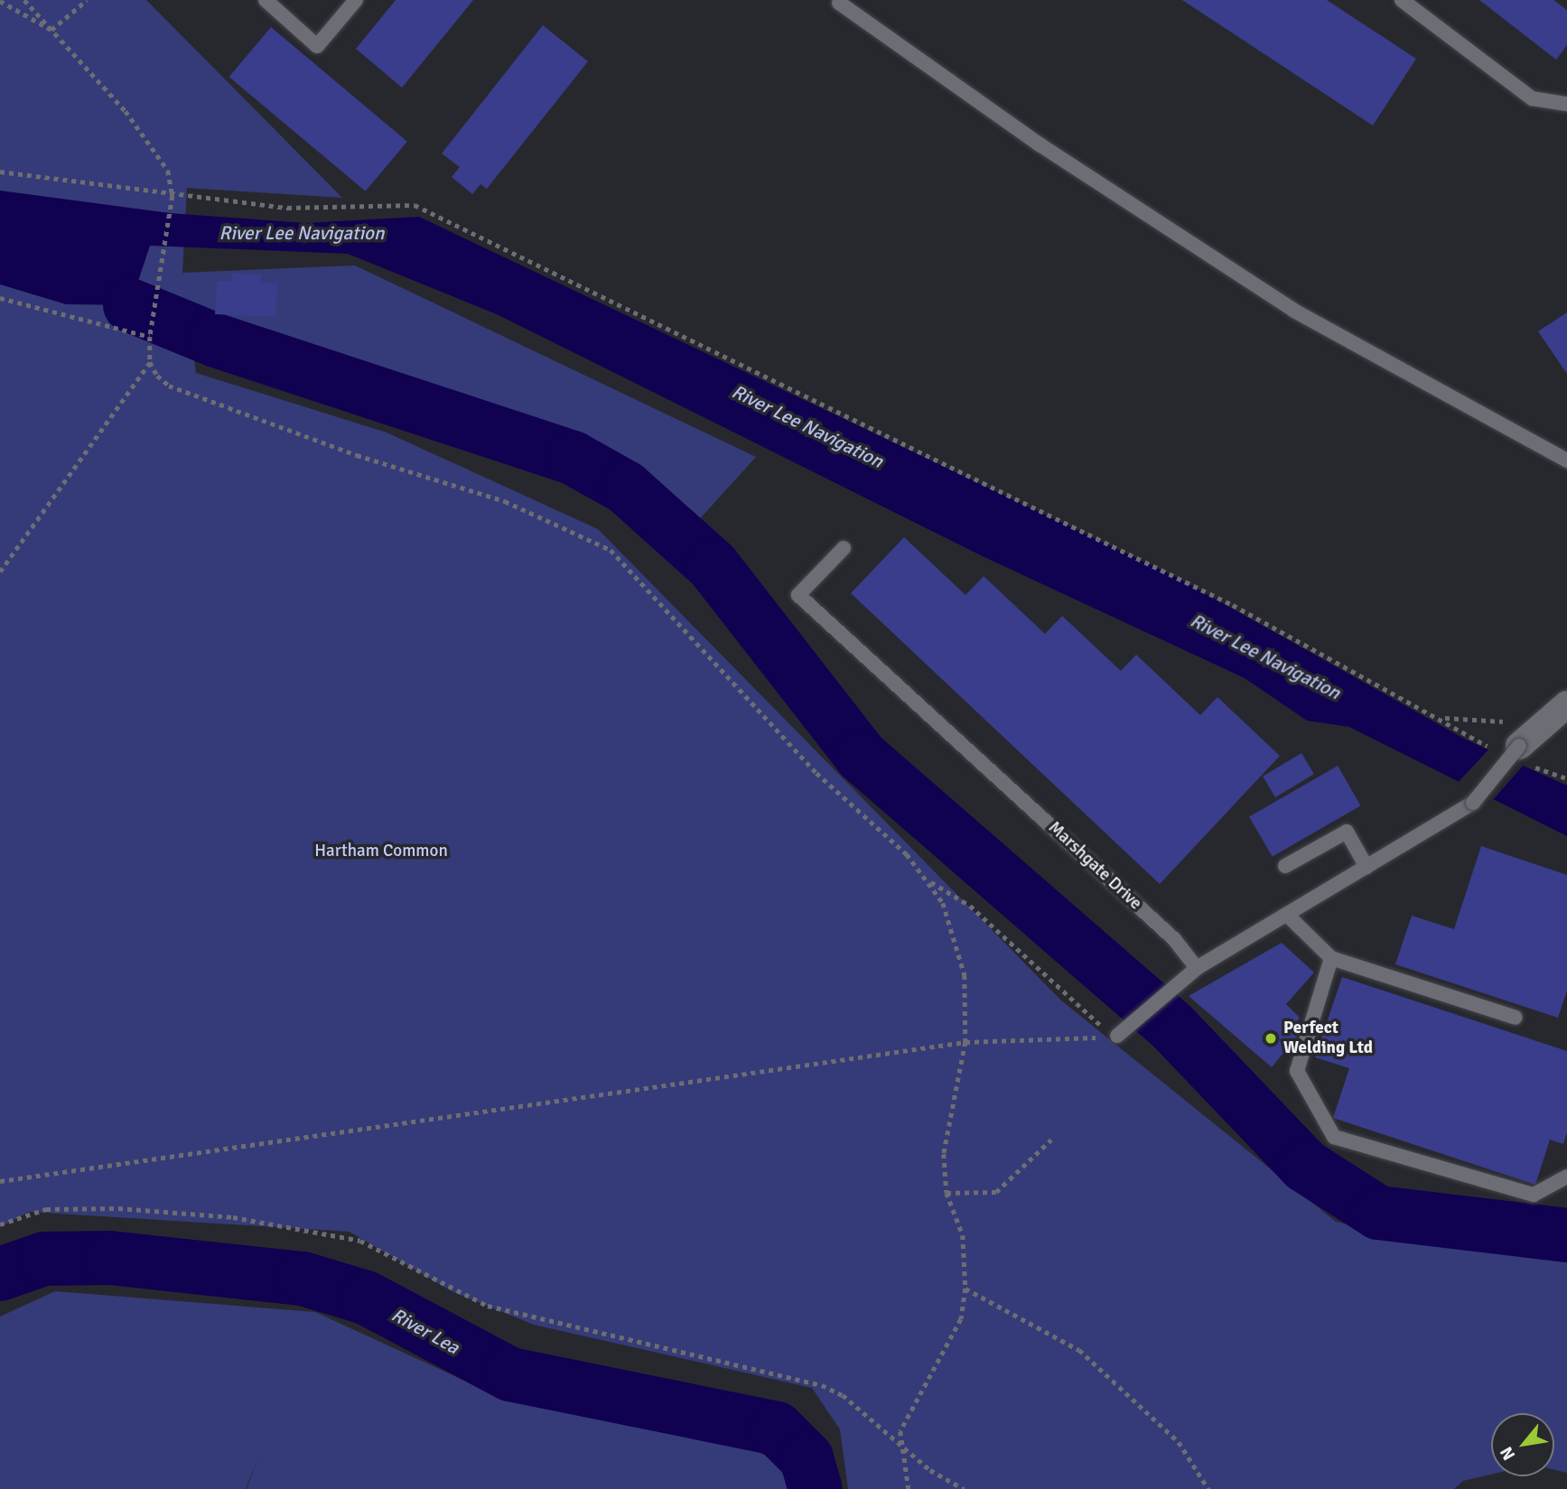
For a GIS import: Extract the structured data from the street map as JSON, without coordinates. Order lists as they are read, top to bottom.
{
  "streets": {
    "lane": ["Marshgate Drive"]
  },
  "water": ["River Lee Navigation", "River Lea"],
  "parks": ["Hartham Common"],
  "places": ["Perfect Welding Ltd"],
  "north": "bottom left"
}
